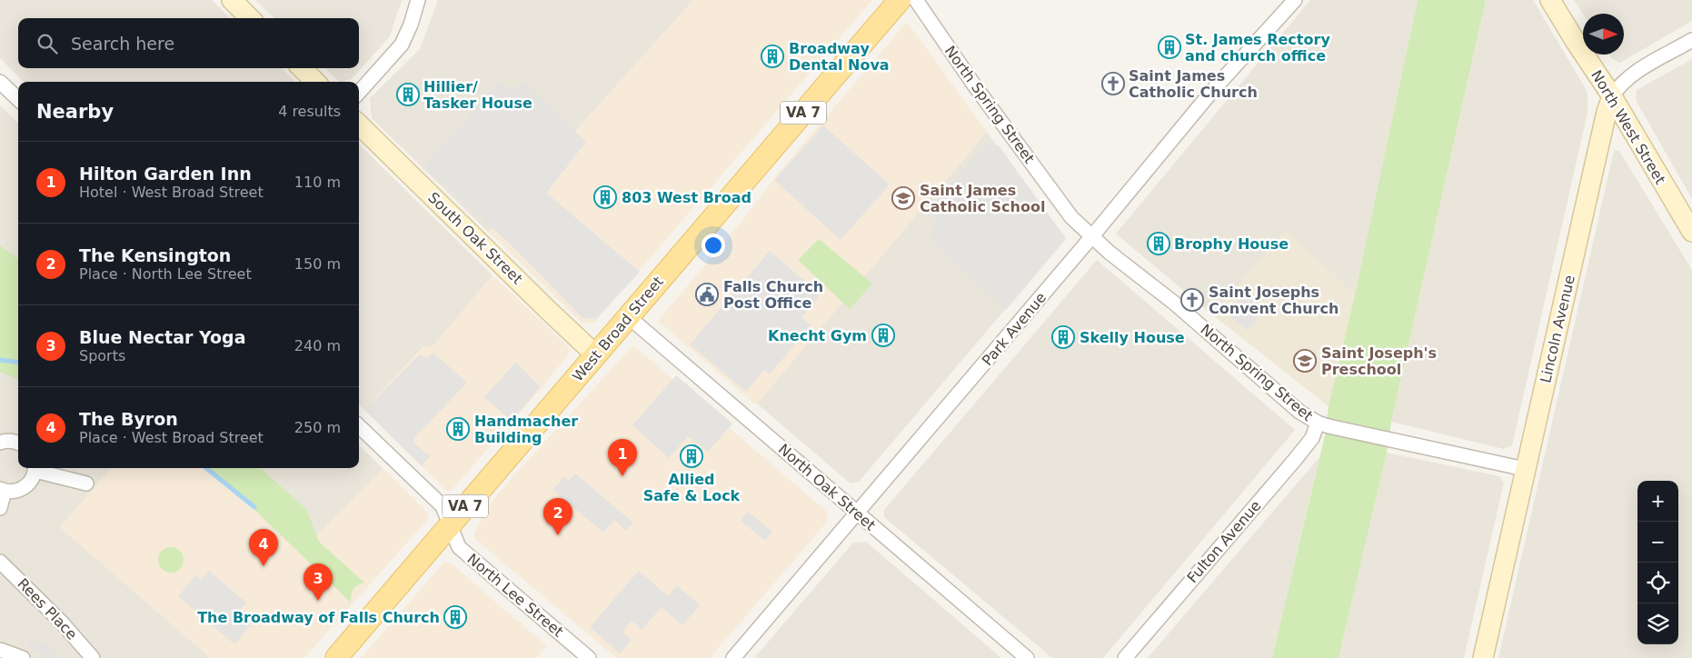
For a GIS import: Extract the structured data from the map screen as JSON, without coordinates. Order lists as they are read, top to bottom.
{
  "streets": {
    "main road": ["VA 7", "West Broad Street"],
    "street": [
      "North Spring Street",
      "North West Street",
      "South Oak Street",
      "Park Avenue",
      "Lincoln Avenue",
      "North Oak Street",
      "Fulton Avenue",
      "North Lee Street",
      "Rees Place"
    ]
  },
  "crossings": [
    ["North Spring Street", "Park Avenue"],
    ["North Spring Street", "Lincoln Avenue"],
    ["North Spring Street", "Fulton Avenue"],
    ["North West Street", "Lincoln Avenue"],
    ["South Oak Street", "West Broad Street"],
    ["West Broad Street", "North Oak Street"],
    ["West Broad Street", "North Lee Street"],
    ["Park Avenue", "North Oak Street"]
  ],
  "places": {
    "building": [
      "St. James Rectory and church office",
      "Broadway Dental Nova",
      "Hillier/ Tasker House",
      "803 West Broad",
      "Brophy House",
      "Knecht Gym",
      "Skelly House",
      "Handmacher Building",
      "Allied Safe & Lock",
      "The Broadway of Falls Church"
    ],
    "church": ["Saint James Catholic Church", "Saint Josephs Convent Church"],
    "school or university": ["Saint James Catholic School", "Saint Joseph's Preschool"],
    "public building": ["Falls Church Post Office"]
  },
  "north": "right",
  "page": {
    "search": "Search here",
    "heading": ["Nearby", "4 results"],
    "list": [
      {
        "mark": "1",
        "name": "Hilton Garden Inn",
        "note": "Hotel · West Broad Street",
        "value": "110 m"
      },
      {
        "mark": "2",
        "name": "The Kensington",
        "note": "Place · North Lee Street",
        "value": "150 m"
      },
      {
        "mark": "3",
        "name": "Blue Nectar Yoga",
        "note": "Sports",
        "value": "240 m"
      },
      {
        "mark": "4",
        "name": "The Byron",
        "note": "Place · West Broad Street",
        "value": "250 m"
      }
    ],
    "pins": [
      "1",
      "2",
      "4",
      "3"
    ],
    "map_buttons": ["+", "−"]
  }
}
